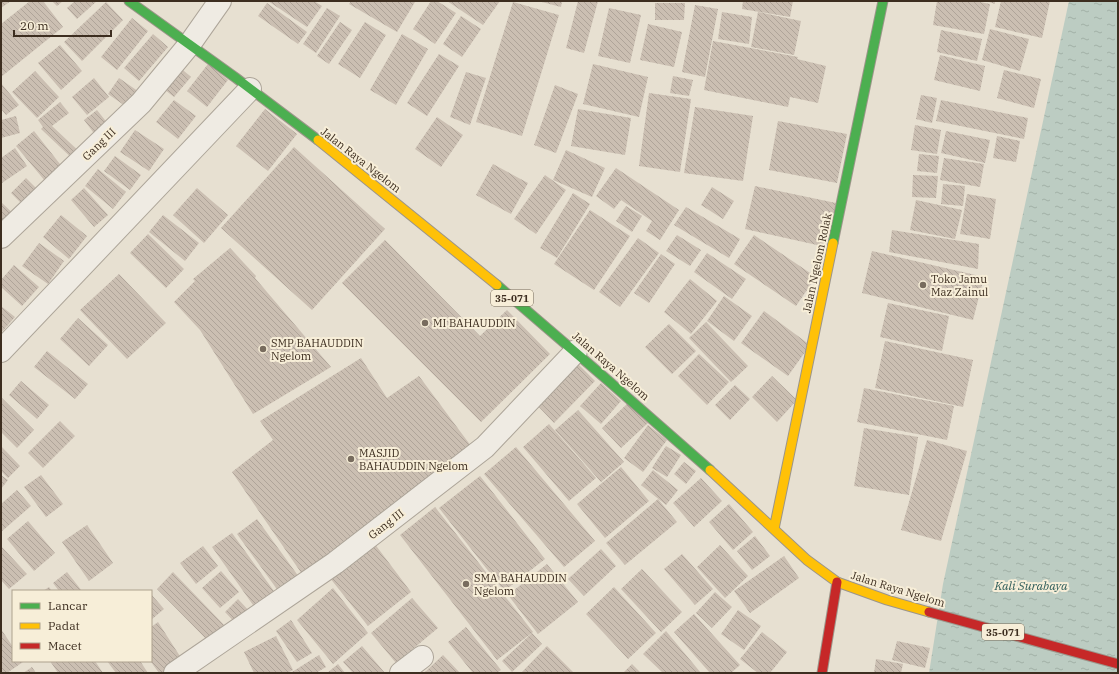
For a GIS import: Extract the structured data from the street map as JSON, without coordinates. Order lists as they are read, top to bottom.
{
  "streets": {
    "main road": ["Jalan Raya Ngelom", "Jalan Ngelom Rolak", "35-071"],
    "street": ["Gang III"]
  },
  "crossings": [
    ["Gang III", "Jalan Raya Ngelom"],
    ["Jalan Raya Ngelom", "Jalan Ngelom Rolak"]
  ],
  "water": ["Kali Surabaya"],
  "places": [
    "Toko Jamu Maz Zainul",
    "MI BAHAUDDIN",
    "SMP BAHAUDDIN Ngelom",
    "MASJID BAHAUDDIN Ngelom",
    "SMA BAHAUDDIN Ngelom"
  ],
  "legend": ["Lancar", "Padat", "Macet"],
  "scale_bar": "20 m"
}
